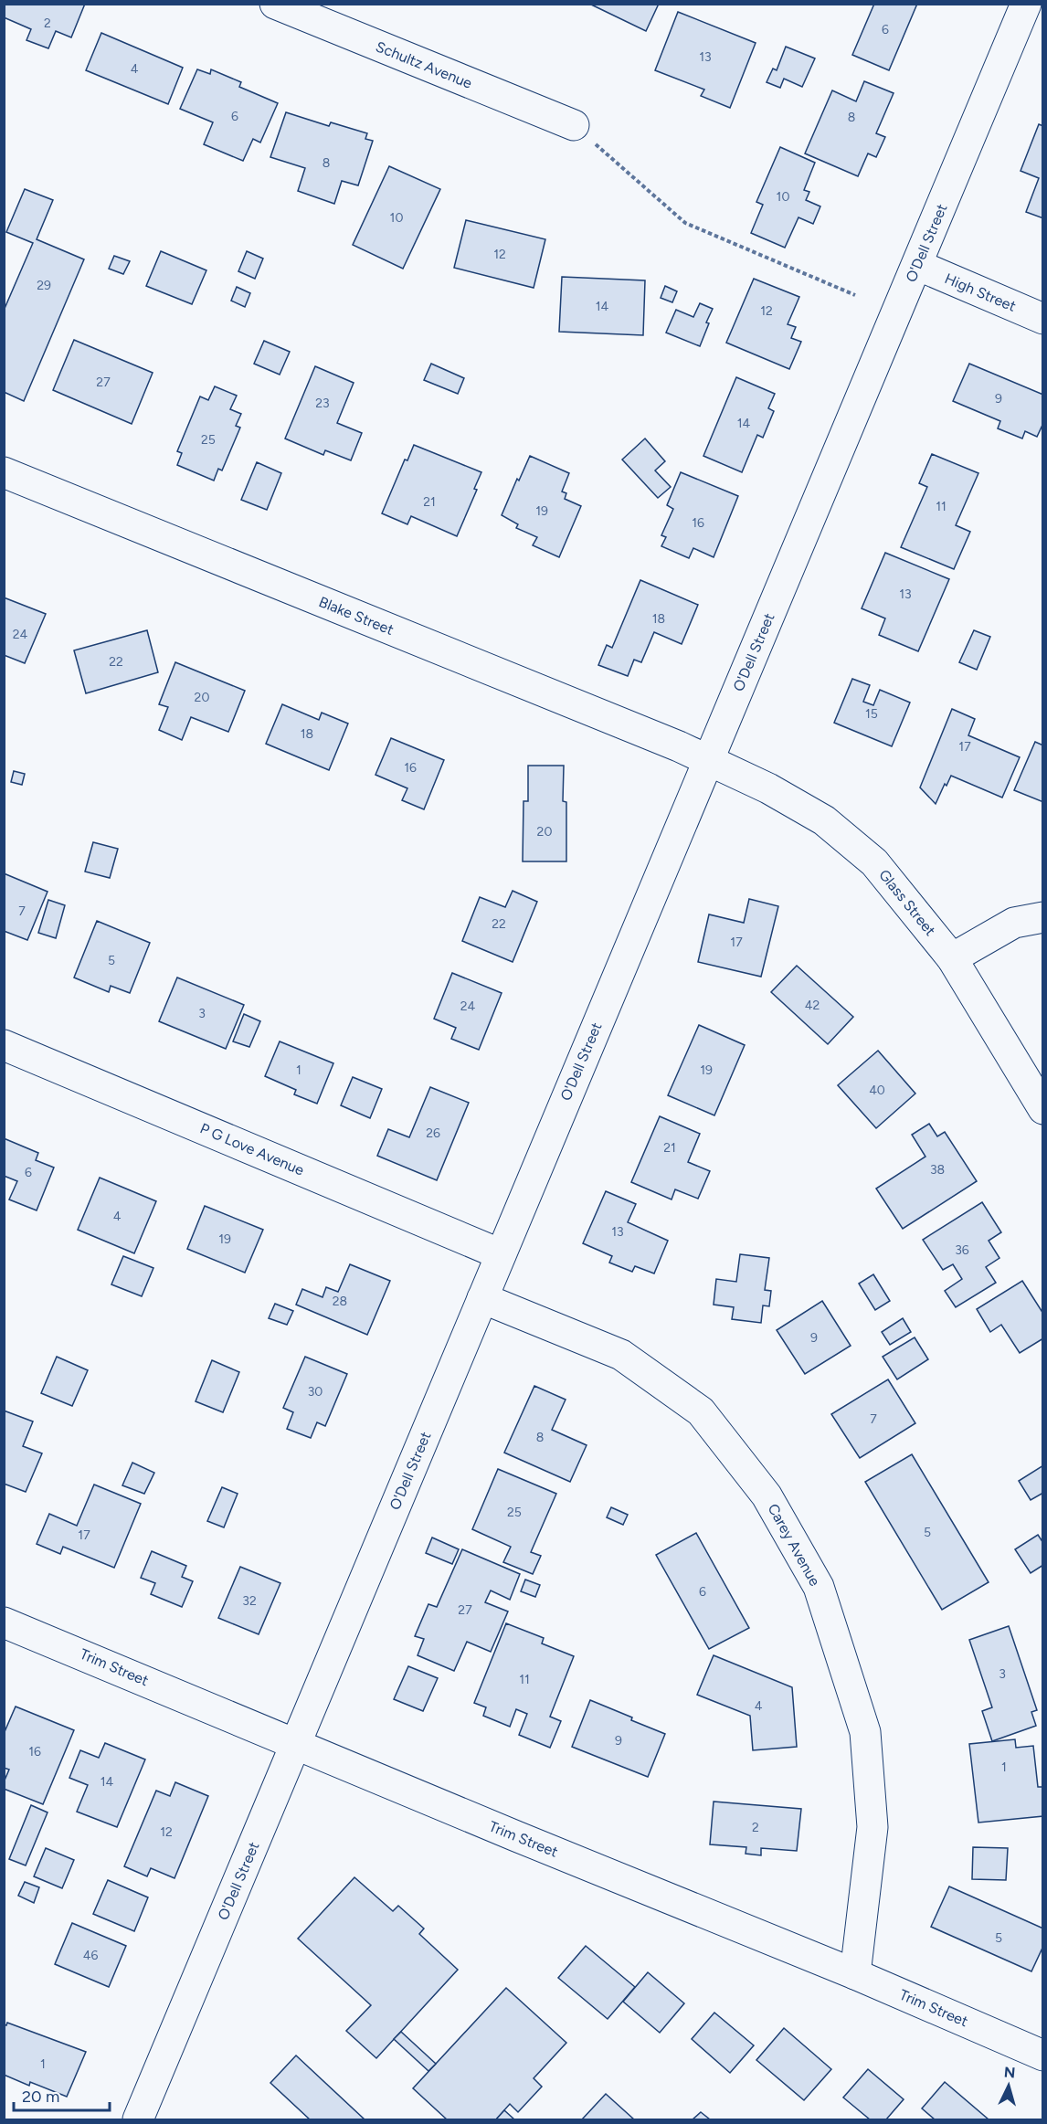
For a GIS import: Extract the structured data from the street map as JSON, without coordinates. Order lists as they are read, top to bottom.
{
  "streets": {
    "street": [
      "Schultz Avenue",
      "O'Dell Street",
      "High Street",
      "Blake Street",
      "Glass Street",
      "P G Love Avenue",
      "Carey Avenue",
      "Trim Street"
    ]
  },
  "crossings": [
    ["O'Dell Street", "High Street"],
    ["O'Dell Street", "Blake Street"],
    ["O'Dell Street", "Glass Street"],
    ["O'Dell Street", "P G Love Avenue"],
    ["O'Dell Street", "Carey Avenue"],
    ["O'Dell Street", "Trim Street"],
    ["Blake Street", "Glass Street"],
    ["Carey Avenue", "Trim Street"]
  ],
  "house_numbers": [
    "2",
    "6",
    "13",
    "4",
    "6",
    "8",
    "8",
    "10",
    "10",
    "12",
    "29",
    "14",
    "12",
    "27",
    "9",
    "23",
    "14",
    "25",
    "21",
    "11",
    "19",
    "16",
    "13",
    "18",
    "24",
    "22",
    "20",
    "15",
    "18",
    "17",
    "16",
    "20",
    "7",
    "22",
    "17",
    "5",
    "42",
    "24",
    "3",
    "1",
    "19",
    "40",
    "26",
    "21",
    "38",
    "6",
    "4",
    "13",
    "19",
    "36",
    "28",
    "9",
    "30",
    "7",
    "8",
    "25",
    "5",
    "17",
    "6",
    "32",
    "27",
    "3",
    "11",
    "4",
    "9",
    "16",
    "1",
    "14",
    "2",
    "12",
    "5",
    "46",
    "1"
  ],
  "scale_bar": "20 m",
  "north": "top"
}
